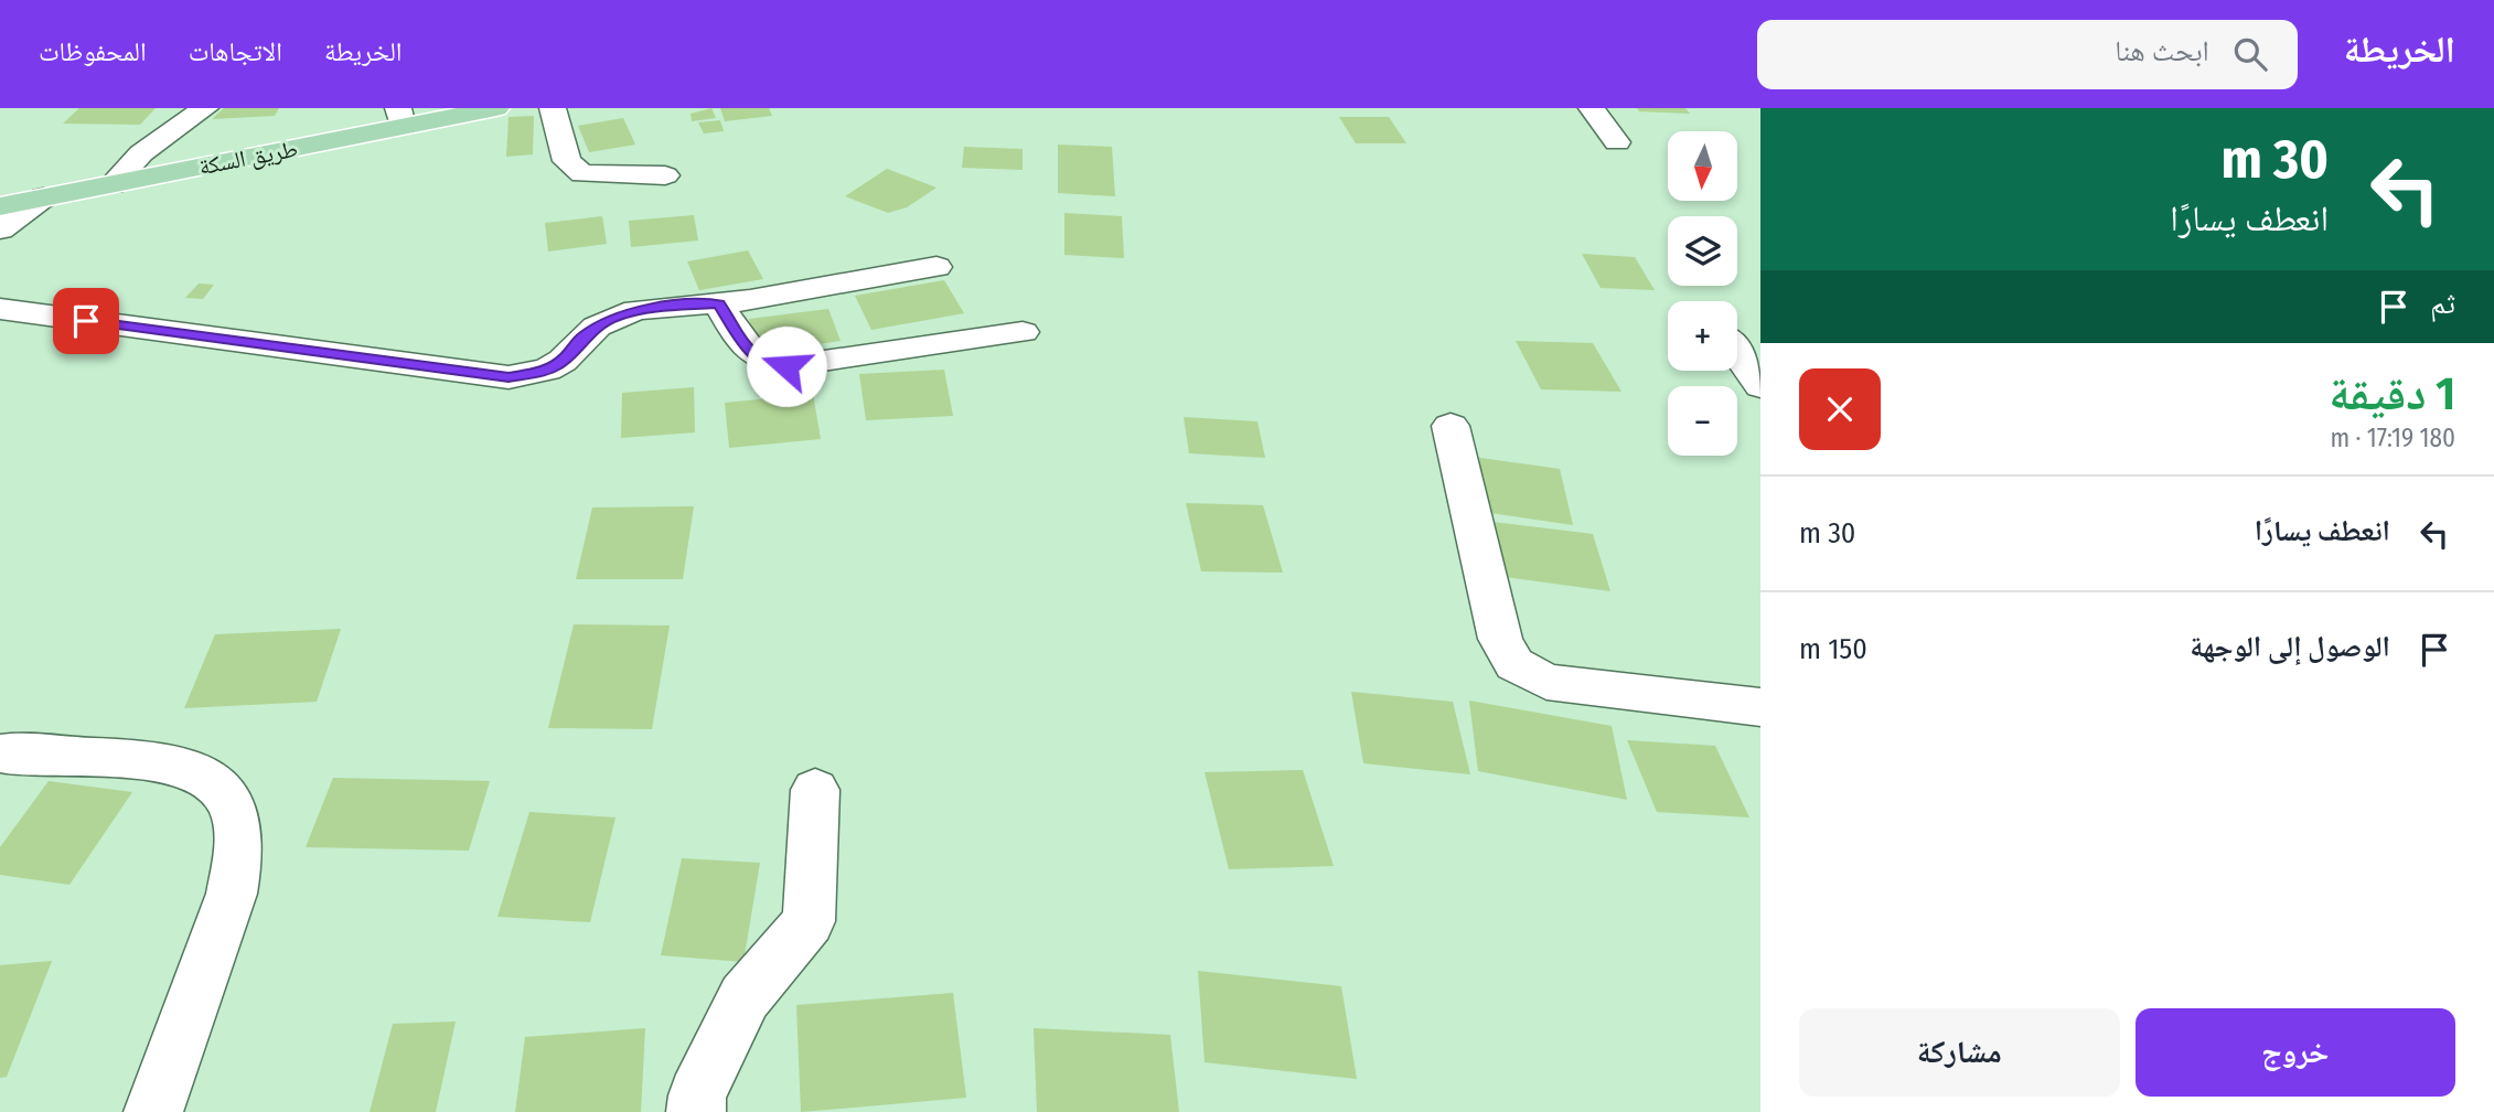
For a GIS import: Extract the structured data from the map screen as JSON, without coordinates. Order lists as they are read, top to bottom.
{
  "streets": {
    "main road": ["طريق السكة"]
  },
  "north": "bottom",
  "page": {
    "header": "الخريطة",
    "search": "ابحث هنا",
    "nav": ["الخريطة", "الاتجاهات", "المحفوظات"],
    "turn": ["30 m", "انعطف يسارًا"],
    "map_buttons": ["+", "−"],
    "then": "ثم",
    "heading": ["1 دقيقة", "180 m · 17:19"],
    "list": [
      {
        "name": "انعطف يسارًا",
        "value": "30 m"
      },
      {
        "name": "الوصول إلى الوجهة",
        "value": "150 m"
      }
    ],
    "buttons": ["خروج", "مشاركة"]
  }
}
